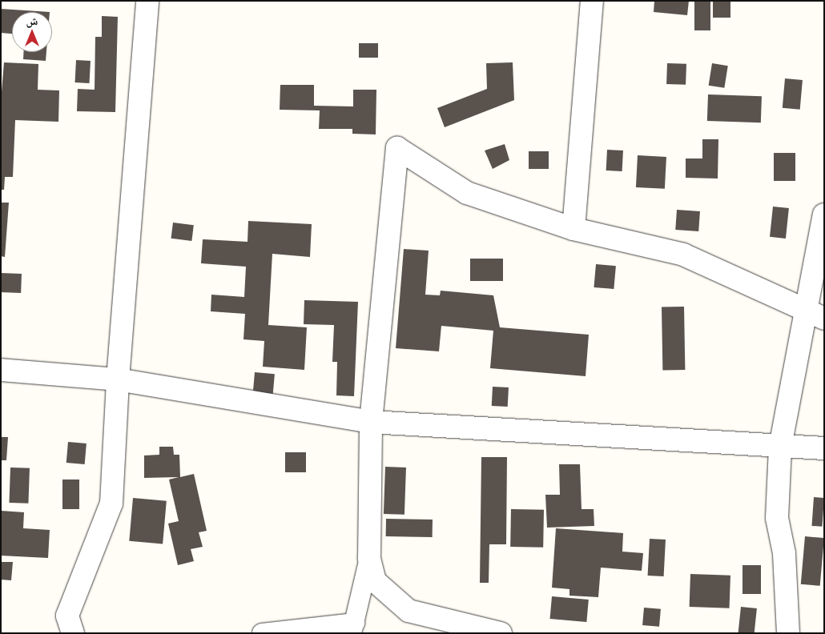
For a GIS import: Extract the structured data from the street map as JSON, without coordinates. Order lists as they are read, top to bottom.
{
  "north": "top"
}
